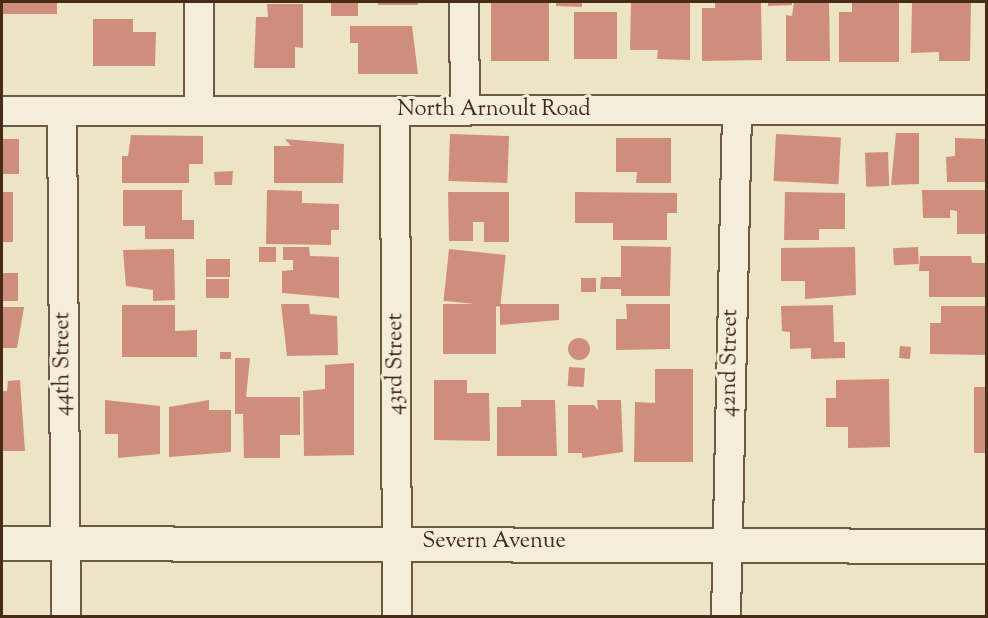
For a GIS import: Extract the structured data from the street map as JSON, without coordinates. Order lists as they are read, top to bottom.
{
  "streets": {
    "street": [
      "North Arnoult Road",
      "42nd Street",
      "44th Street",
      "43rd Street",
      "Severn Avenue"
    ]
  },
  "crossings": [
    ["North Arnoult Road", "42nd Street"],
    ["North Arnoult Road", "44th Street"],
    ["North Arnoult Road", "43rd Street"],
    ["42nd Street", "Severn Avenue"],
    ["44th Street", "Severn Avenue"],
    ["43rd Street", "Severn Avenue"]
  ]
}
